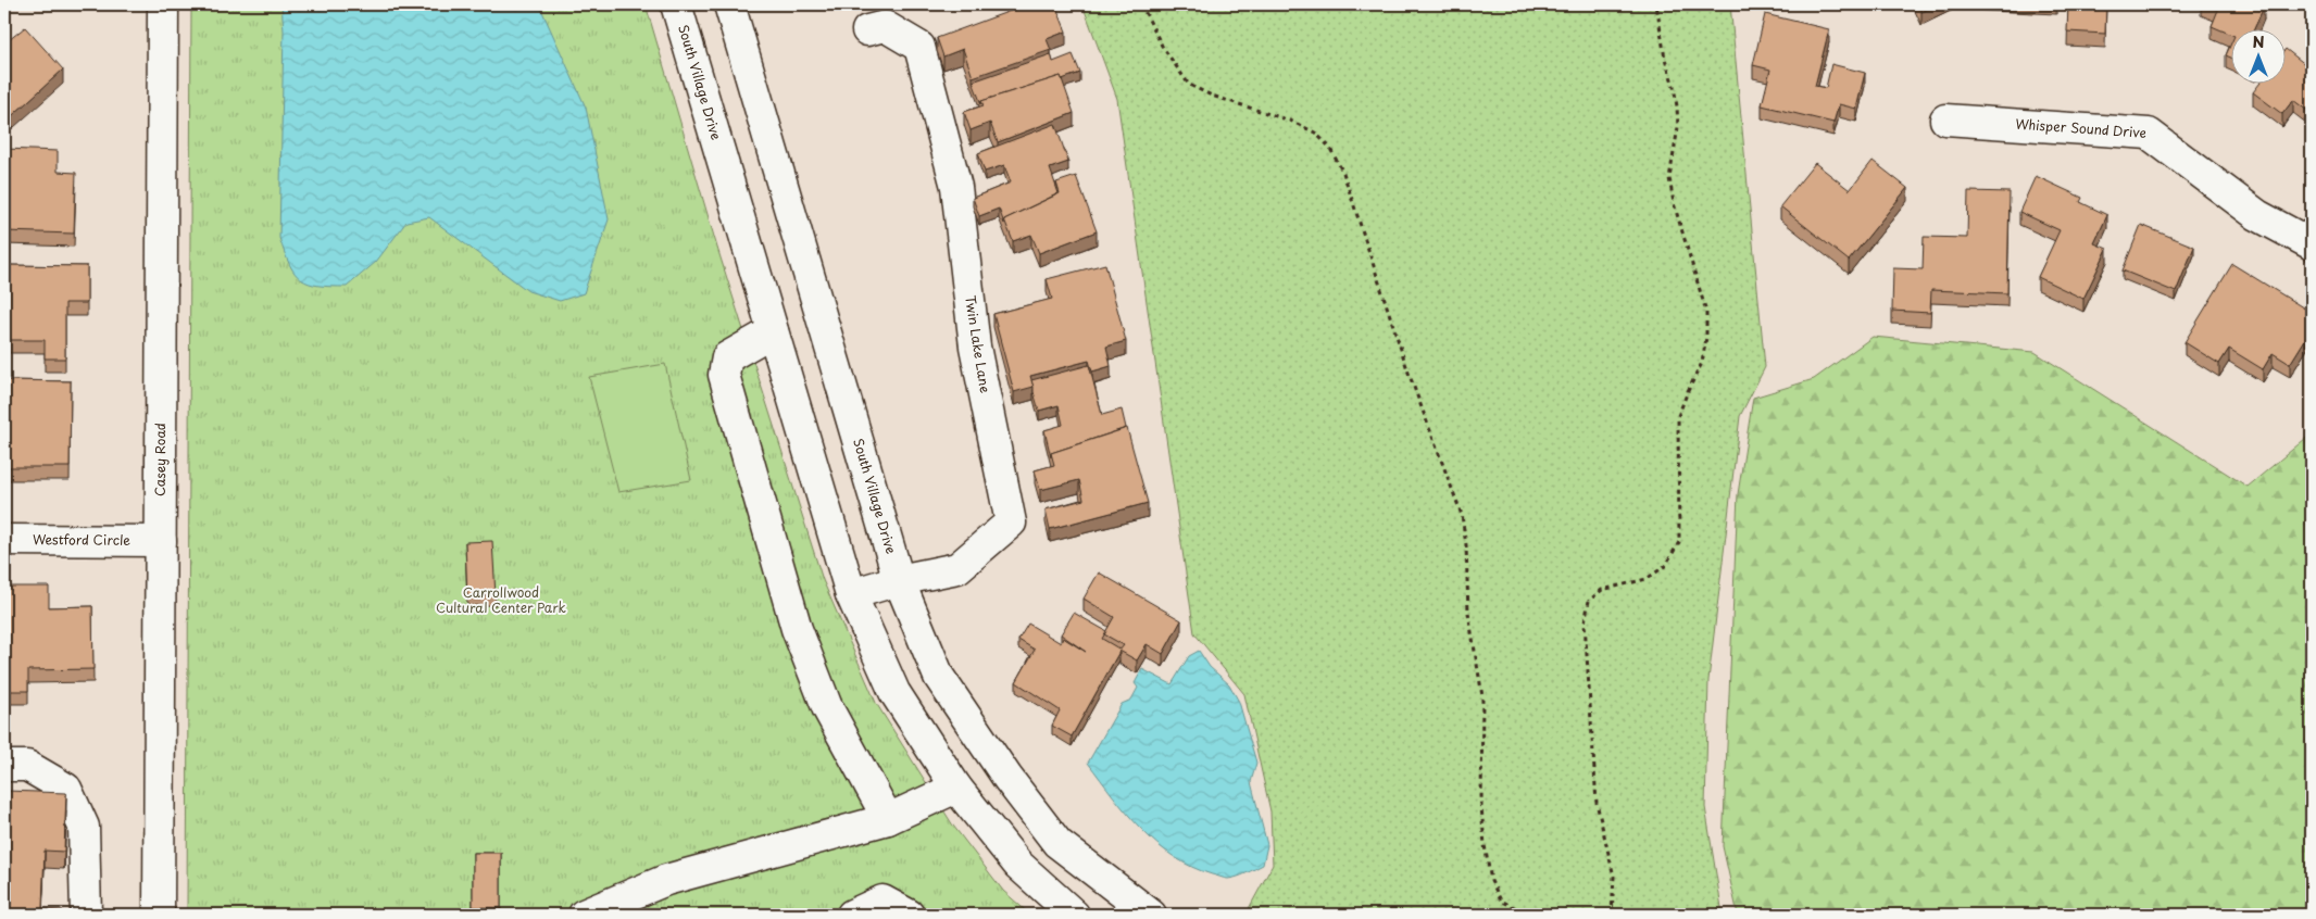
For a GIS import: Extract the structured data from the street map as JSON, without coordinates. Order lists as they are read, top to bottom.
{
  "streets": {
    "street": [
      "South Village Drive",
      "Whisper Sound Drive",
      "Twin Lake Lane",
      "Casey Road",
      "Westford Circle"
    ]
  },
  "crossings": [
    ["South Village Drive", "Twin Lake Lane"],
    ["Casey Road", "Westford Circle"]
  ],
  "parks": ["Carrollwood Cultural Center Park"],
  "north": "top"
}
